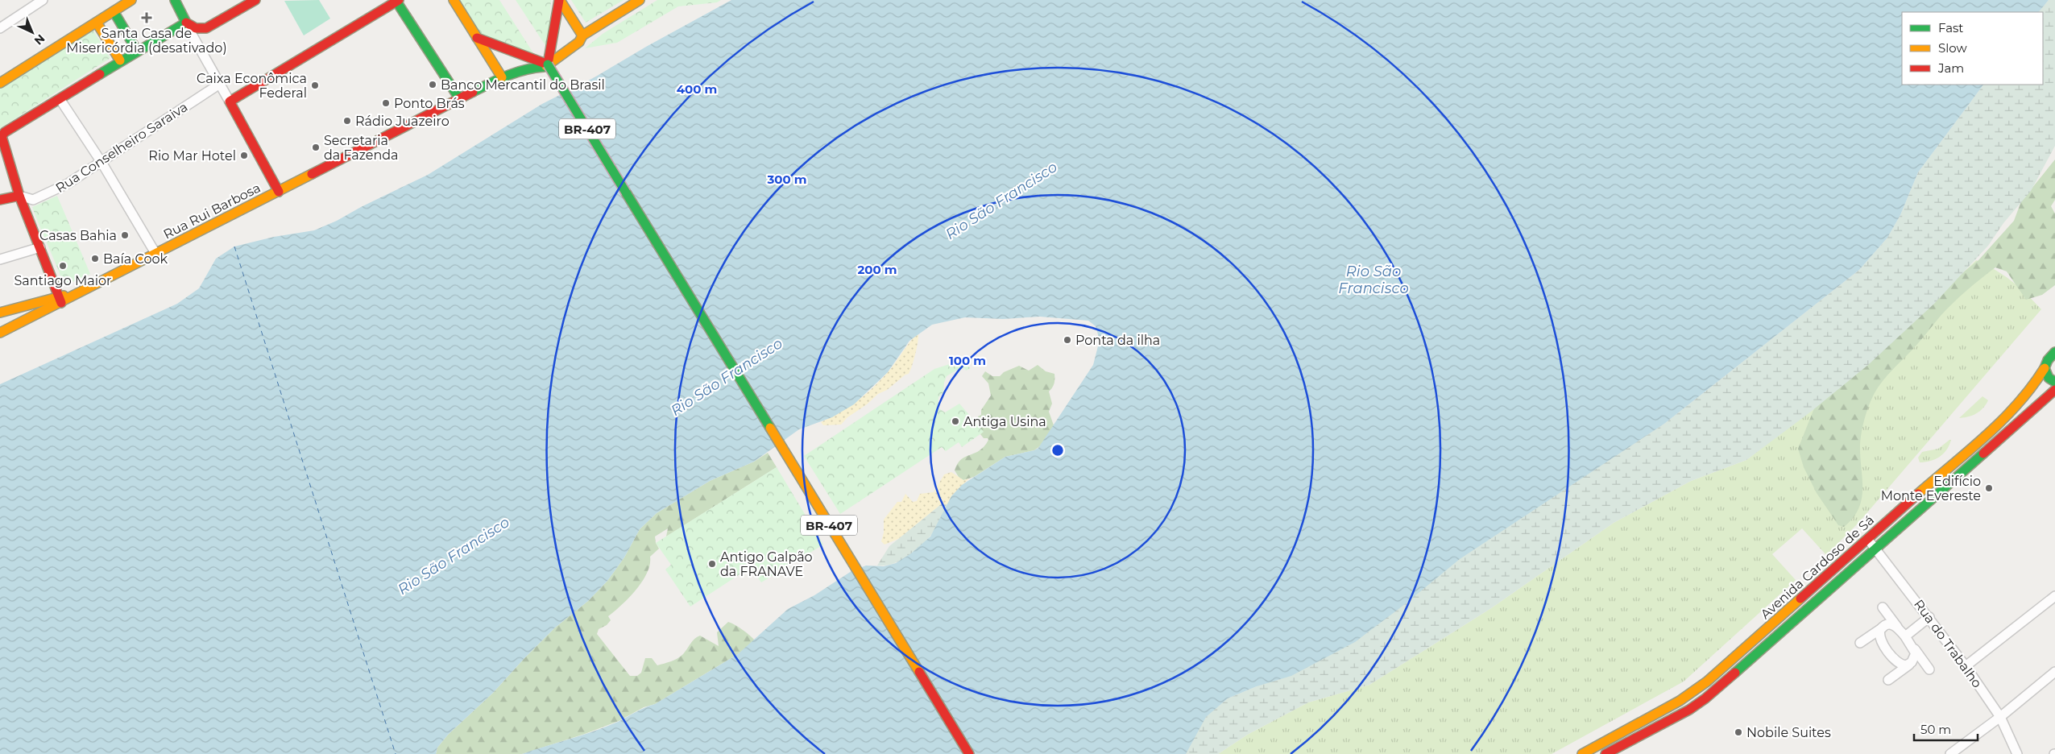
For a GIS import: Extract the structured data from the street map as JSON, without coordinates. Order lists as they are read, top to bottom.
{
  "streets": {
    "main road": ["BR-407", "Rua Rui Barbosa", "Avenida Cardoso de Sá"],
    "street": ["Rua Conselheiro Saraiva", "Rua do Trabalho"]
  },
  "crossings": [
    ["BR-407", "Rua Rui Barbosa"],
    ["Avenida Cardoso de Sá", "Rua do Trabalho"]
  ],
  "water": ["Rio São Francisco"],
  "places": {
    "health": ["Santa Casa de Misericórdia (desativado)"],
    "other": [
      "Banco Mercantil do Brasil",
      "Caixa Econômica Federal",
      "Ponto Brás",
      "Rádio Juazeiro",
      "Secretaria da Fazenda",
      "Rio Mar Hotel",
      "Casas Bahia",
      "Baía Cook",
      "Santiago Maior",
      "Ponta da ilha",
      "Antiga Usina",
      "Edifício Monte Evereste",
      "Antigo Galpão da FRANAVE",
      "Nobile Suites"
    ]
  },
  "legend": ["Fast", "Slow", "Jam"],
  "scale_bar": "50 m",
  "north": "bottom right",
  "rings": [
    "400 m",
    "300 m",
    "200 m",
    "100 m"
  ]
}
